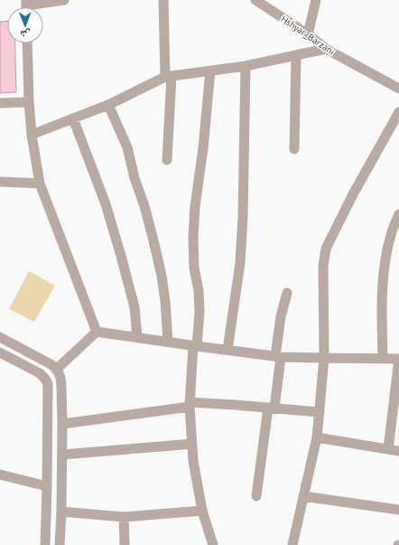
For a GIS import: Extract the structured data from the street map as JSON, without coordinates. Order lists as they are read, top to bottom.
{
  "streets": {
    "street": ["Hshyar_Barzani"]
  },
  "north": "bottom"
}
